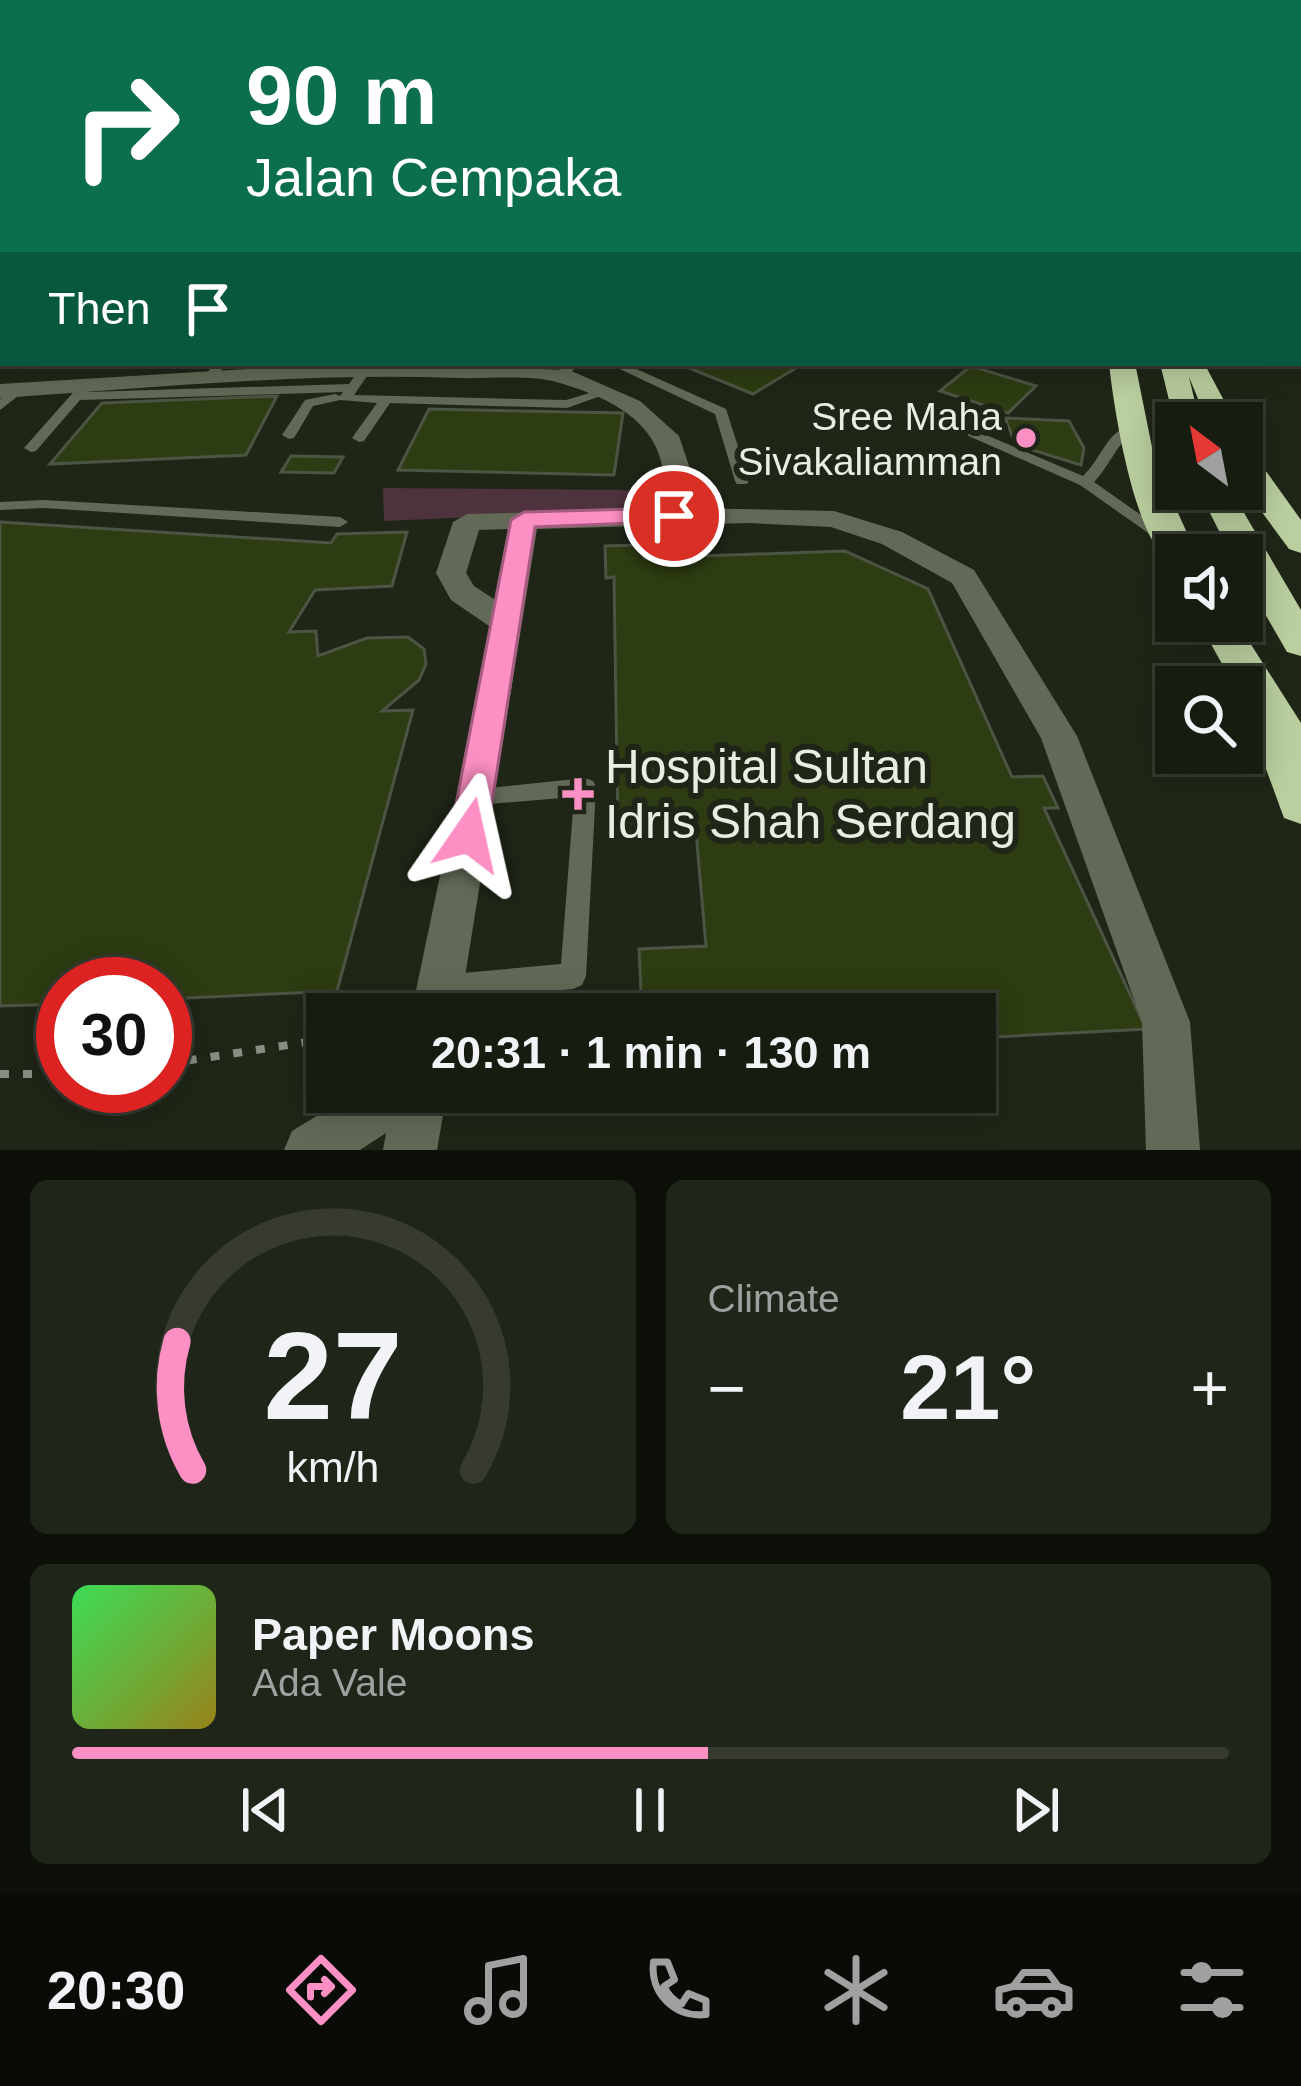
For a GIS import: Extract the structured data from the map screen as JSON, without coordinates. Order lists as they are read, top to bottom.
{
  "places": {
    "other": ["Sree Maha Sivakaliamman"],
    "health": ["Hospital Sultan Idris Shah Serdang"]
  },
  "north": "top left",
  "page": {
    "turn": ["90 m", "Jalan Cempaka"],
    "then": "Then",
    "limit": "30",
    "trip": "20:31 · 1 min · 130 m",
    "tile": "Climate",
    "heat": ["−", "21°", "+"],
    "song": ["Paper Moons", "Ada Vale"],
    "tabs": "20:30",
    "gauge": ["27", "km/h"]
  }
}
